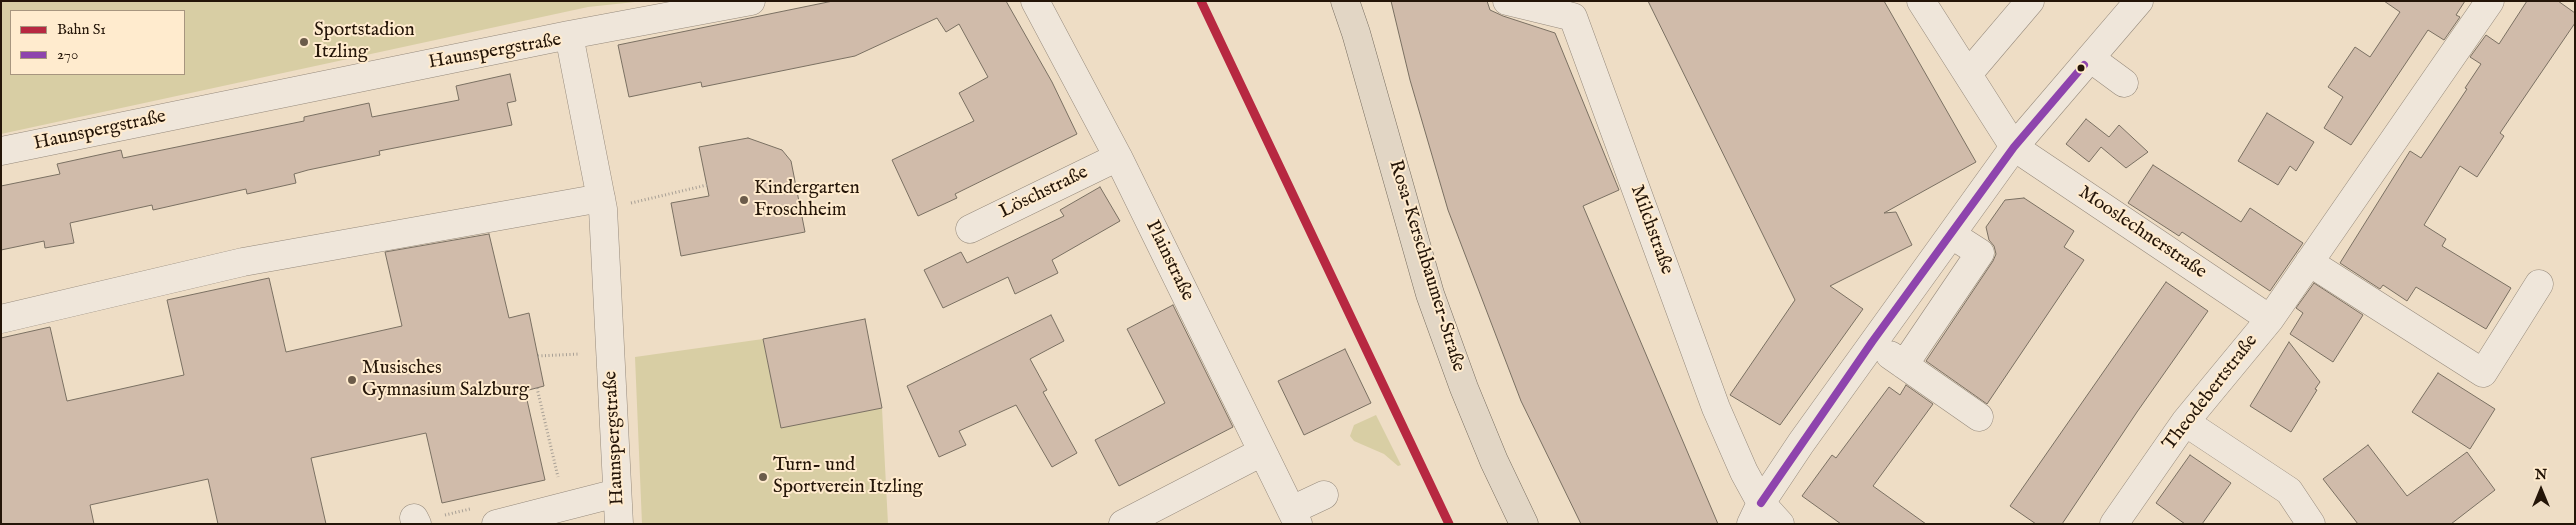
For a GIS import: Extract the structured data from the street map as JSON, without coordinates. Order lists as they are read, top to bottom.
{
  "streets": {
    "main road": ["Rosa-Kerschbaumer-Straße"],
    "street": [
      "Haunspergstraße",
      "Löschstraße",
      "Milchstraße",
      "Mooslechnerstraße",
      "Plainstraße",
      "Theodebertstraße"
    ]
  },
  "crossings": [
    ["Löschstraße", "Plainstraße"],
    ["Mooslechnerstraße", "Theodebertstraße"]
  ],
  "places": [
    "Sportstadion Itzling",
    "Kindergarten Froschheim",
    "Musisches Gymnasium Salzburg",
    "Turn- und Sportverein Itzling"
  ],
  "lines": ["rail line S1", "transit line 270"],
  "legend": ["Bahn S1", "270"],
  "north": "top"
}
